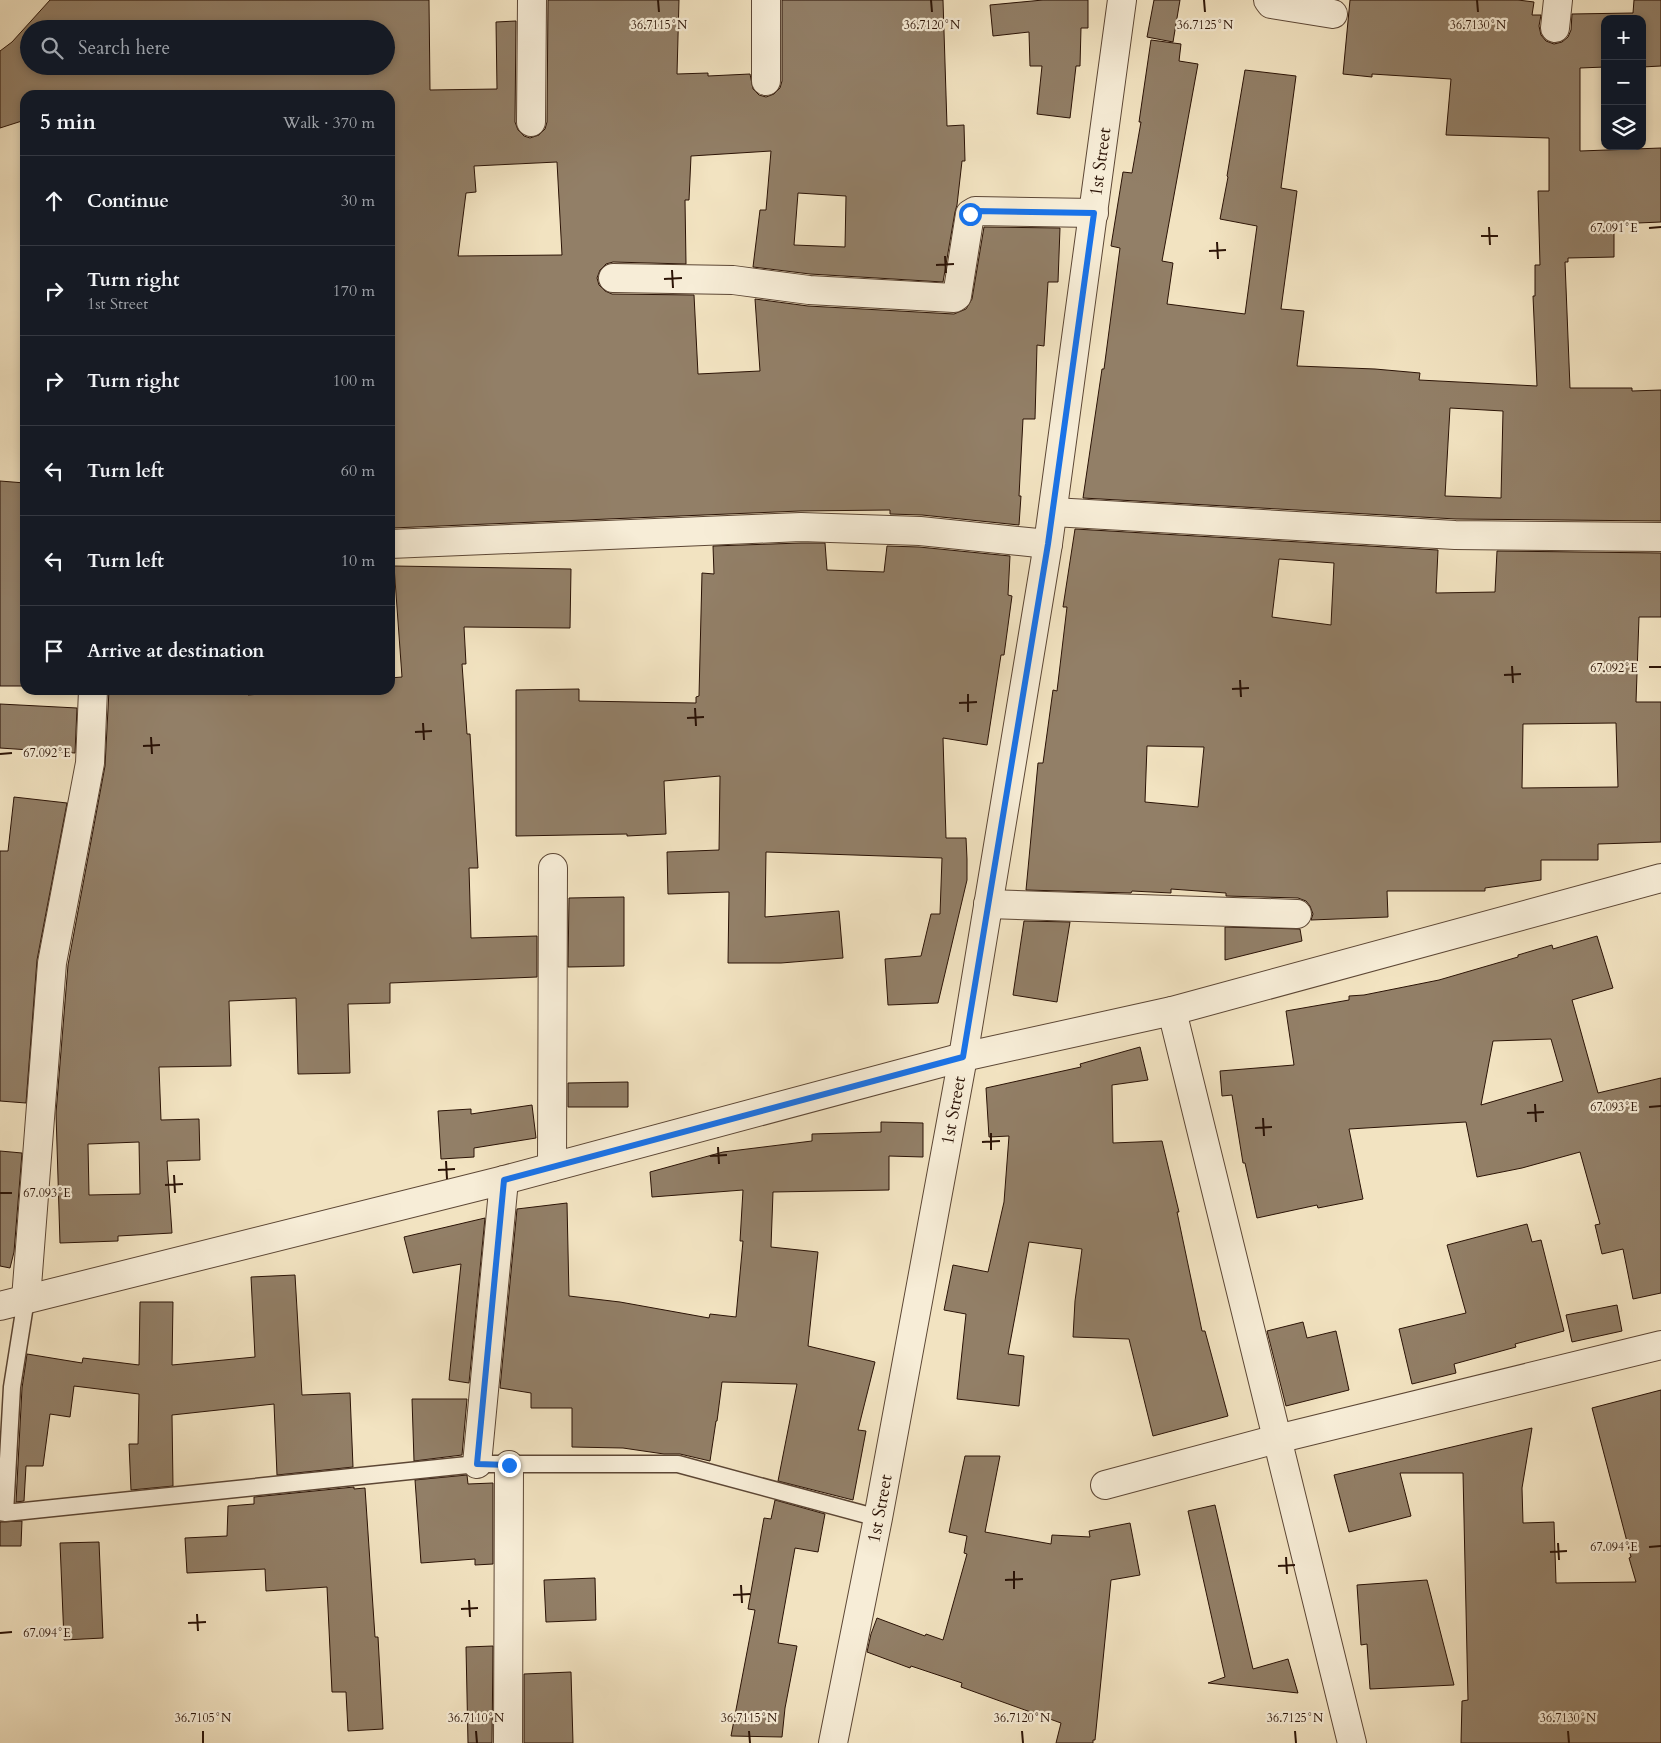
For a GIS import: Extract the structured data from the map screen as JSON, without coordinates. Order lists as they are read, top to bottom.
{
  "streets": {
    "street": ["1st Street"]
  },
  "page": {
    "map_buttons": ["+", "−"],
    "search": "Search here",
    "heading": ["5 min", "Walk · 370 m"],
    "list": [
      ["Continue", "30 m"],
      ["Turn right", "1st Street", "170 m"],
      ["Turn right", "100 m"],
      ["Turn left", "60 m"],
      ["Turn left", "10 m"],
      "Arrive at destination"
    ]
  },
  "coordinates": [
    "36.7115°N",
    "36.7120°N",
    "36.7125°N",
    "36.7130°N",
    "67.091°E",
    "67.092°E",
    "67.093°E",
    "67.094°E",
    "36.7105°N",
    "36.7110°N"
  ]
}
